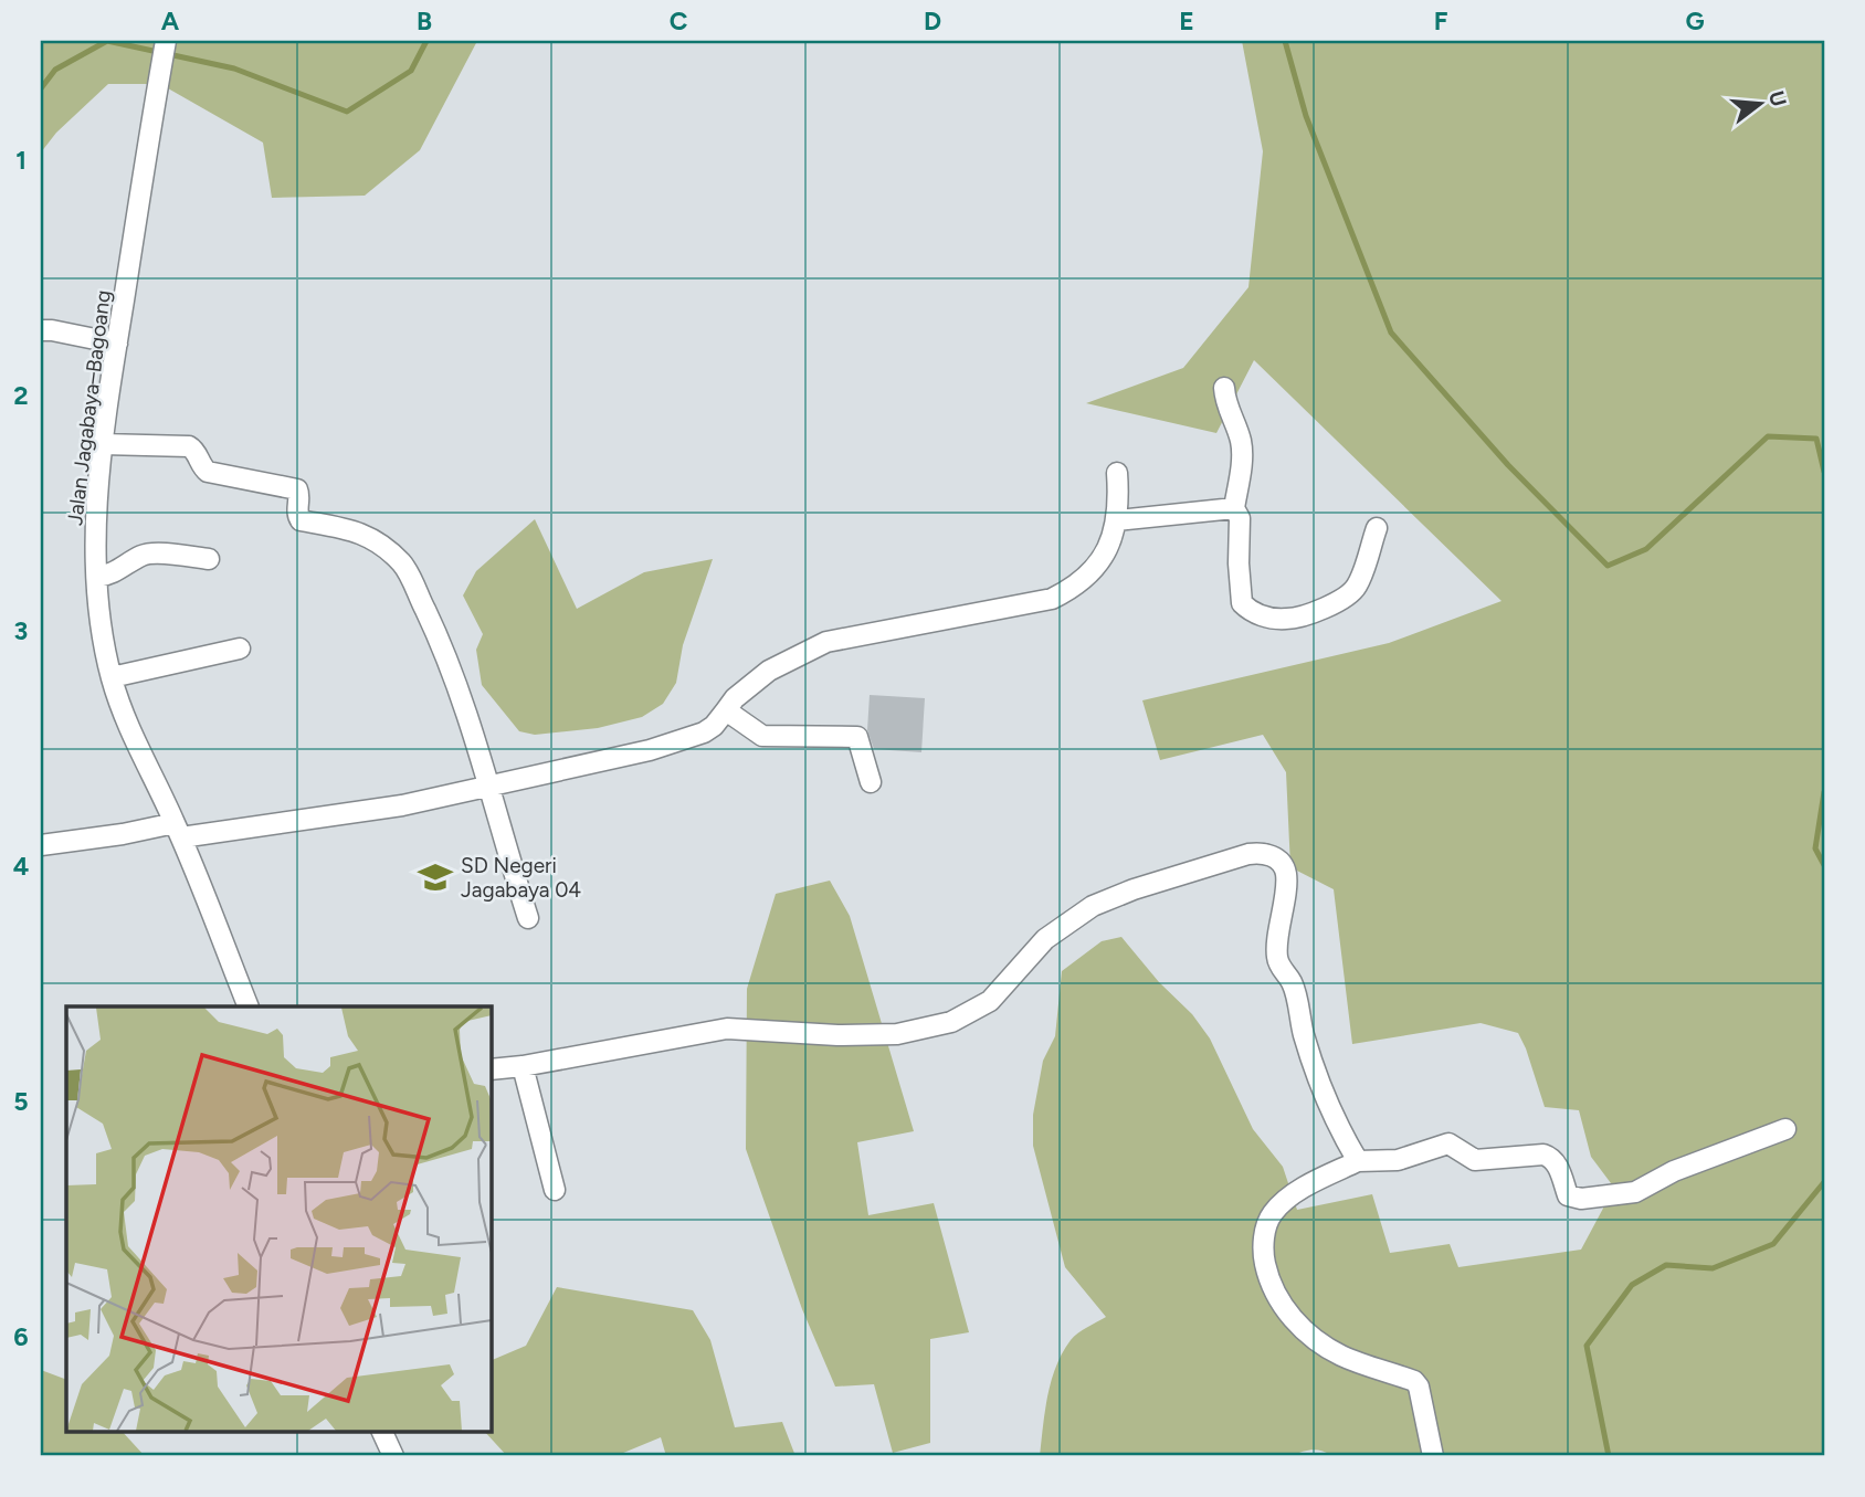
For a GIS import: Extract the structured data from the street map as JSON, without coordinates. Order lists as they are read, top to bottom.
{
  "streets": {
    "street": ["Jalan Jagabaya–Bagoang"]
  },
  "places": {
    "school or university": ["SD Negeri Jagabaya 04"]
  },
  "north": "right",
  "grid": {
    "columns": [
      "A",
      "B",
      "C",
      "D",
      "E",
      "F",
      "G"
    ],
    "rows": [
      "1",
      "2",
      "3",
      "4",
      "5",
      "6"
    ]
  }
}
